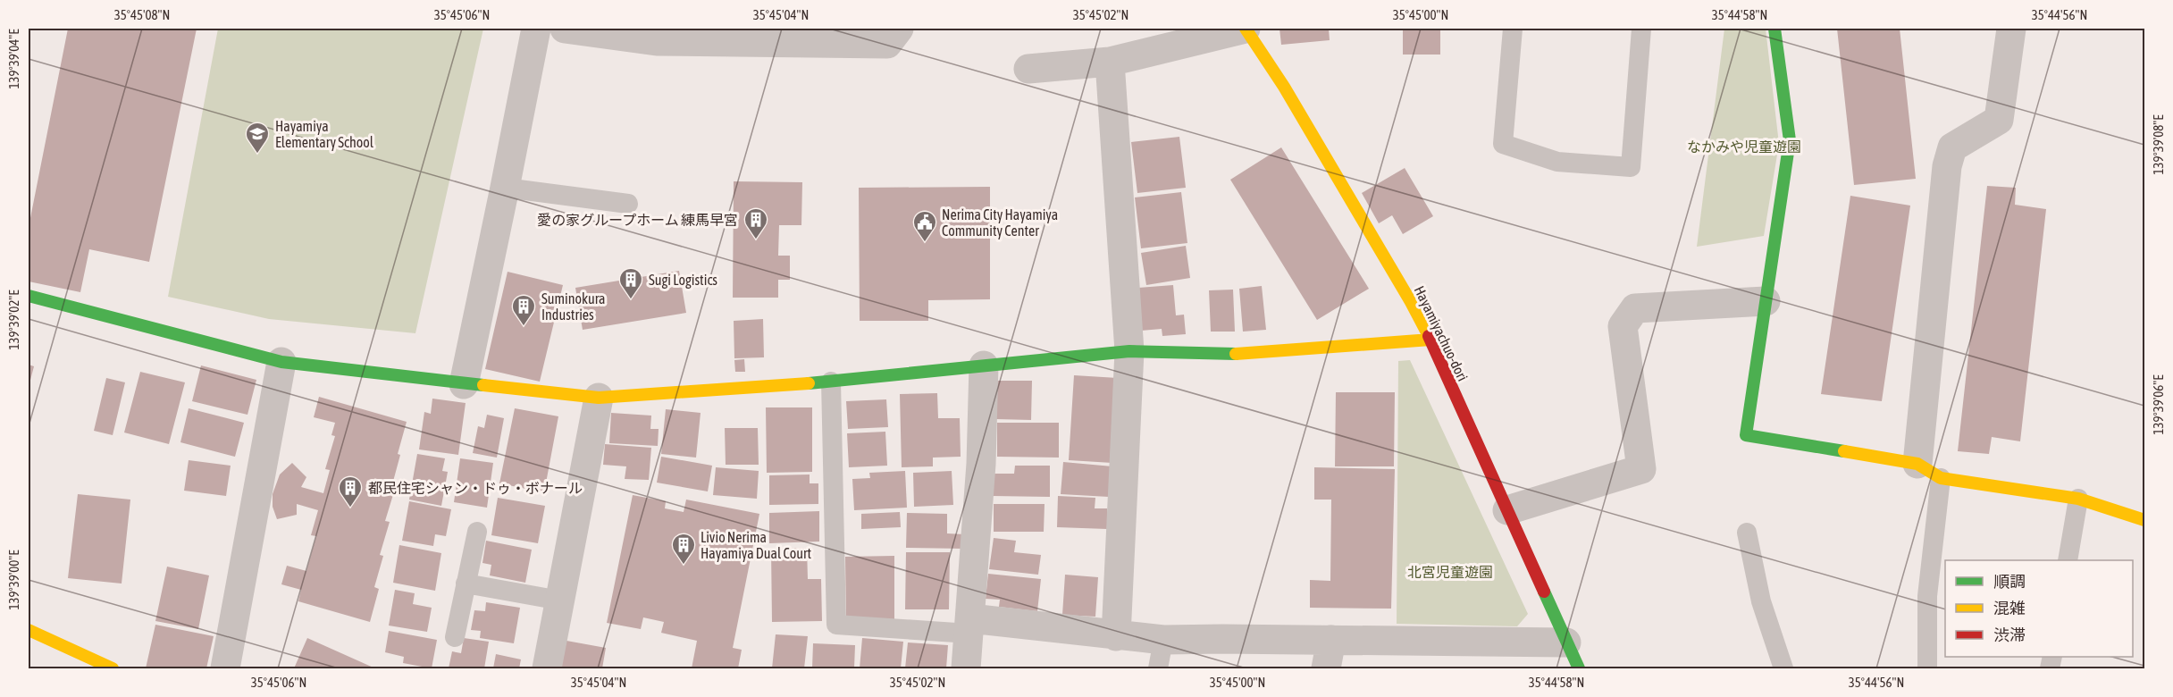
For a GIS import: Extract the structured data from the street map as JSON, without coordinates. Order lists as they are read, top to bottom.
{
  "streets": {
    "street": ["Hayamiyachuo-dori"]
  },
  "parks": ["なかみや児童遊園", "北宮児童遊園"],
  "places": {
    "school or university": ["Hayamiya Elementary School"],
    "building": [
      "愛の家グループホーム 練馬早宮",
      "Sugi Logistics",
      "Suminokura Industries",
      "都民住宅シャン・ドゥ・ボナール",
      "Livio Nerima Hayamiya Dual Court"
    ],
    "public building": ["Nerima City Hayamiya Community Center"]
  },
  "legend": ["順調", "混雑", "渋滞"],
  "coordinates": [
    "35°45'08\"N",
    "35°45'06\"N",
    "35°45'04\"N",
    "35°45'02\"N",
    "35°45'00\"N",
    "35°44'58\"N",
    "35°44'56\"N",
    "139°39'04\"E",
    "139°39'08\"E",
    "139°39'02\"E",
    "139°39'06\"E",
    "139°39'00\"E"
  ]
}
